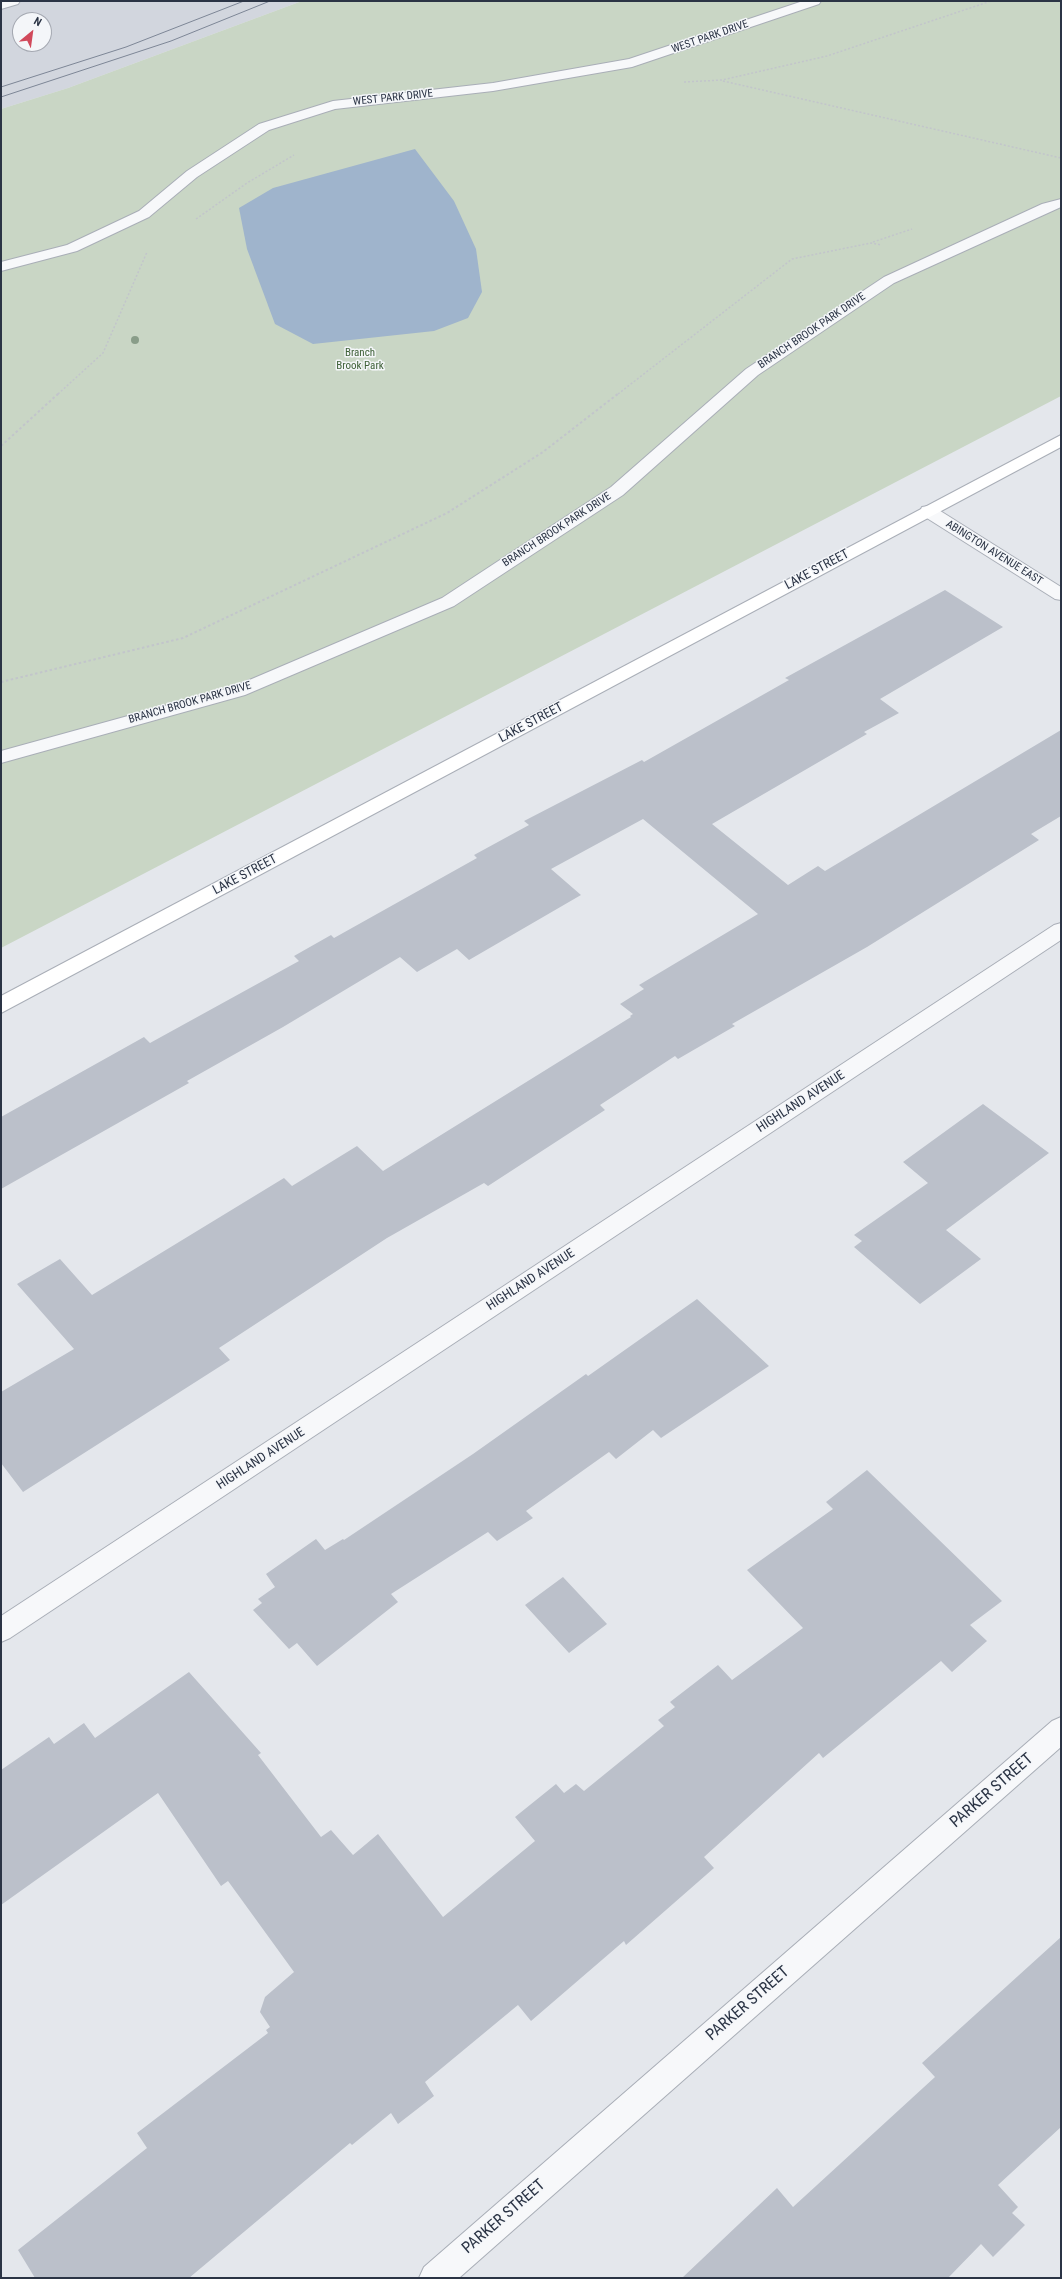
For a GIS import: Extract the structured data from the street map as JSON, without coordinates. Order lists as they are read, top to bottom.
{
  "streets": {
    "street": [
      "WEST PARK DRIVE",
      "BRANCH BROOK PARK DRIVE",
      "ABINGTON AVENUE EAST",
      "LAKE STREET",
      "HIGHLAND AVENUE",
      "PARKER STREET"
    ]
  },
  "crossings": [
    ["ABINGTON AVENUE EAST", "LAKE STREET"]
  ],
  "parks": ["Branch Brook Park"],
  "north": "top right"
}
